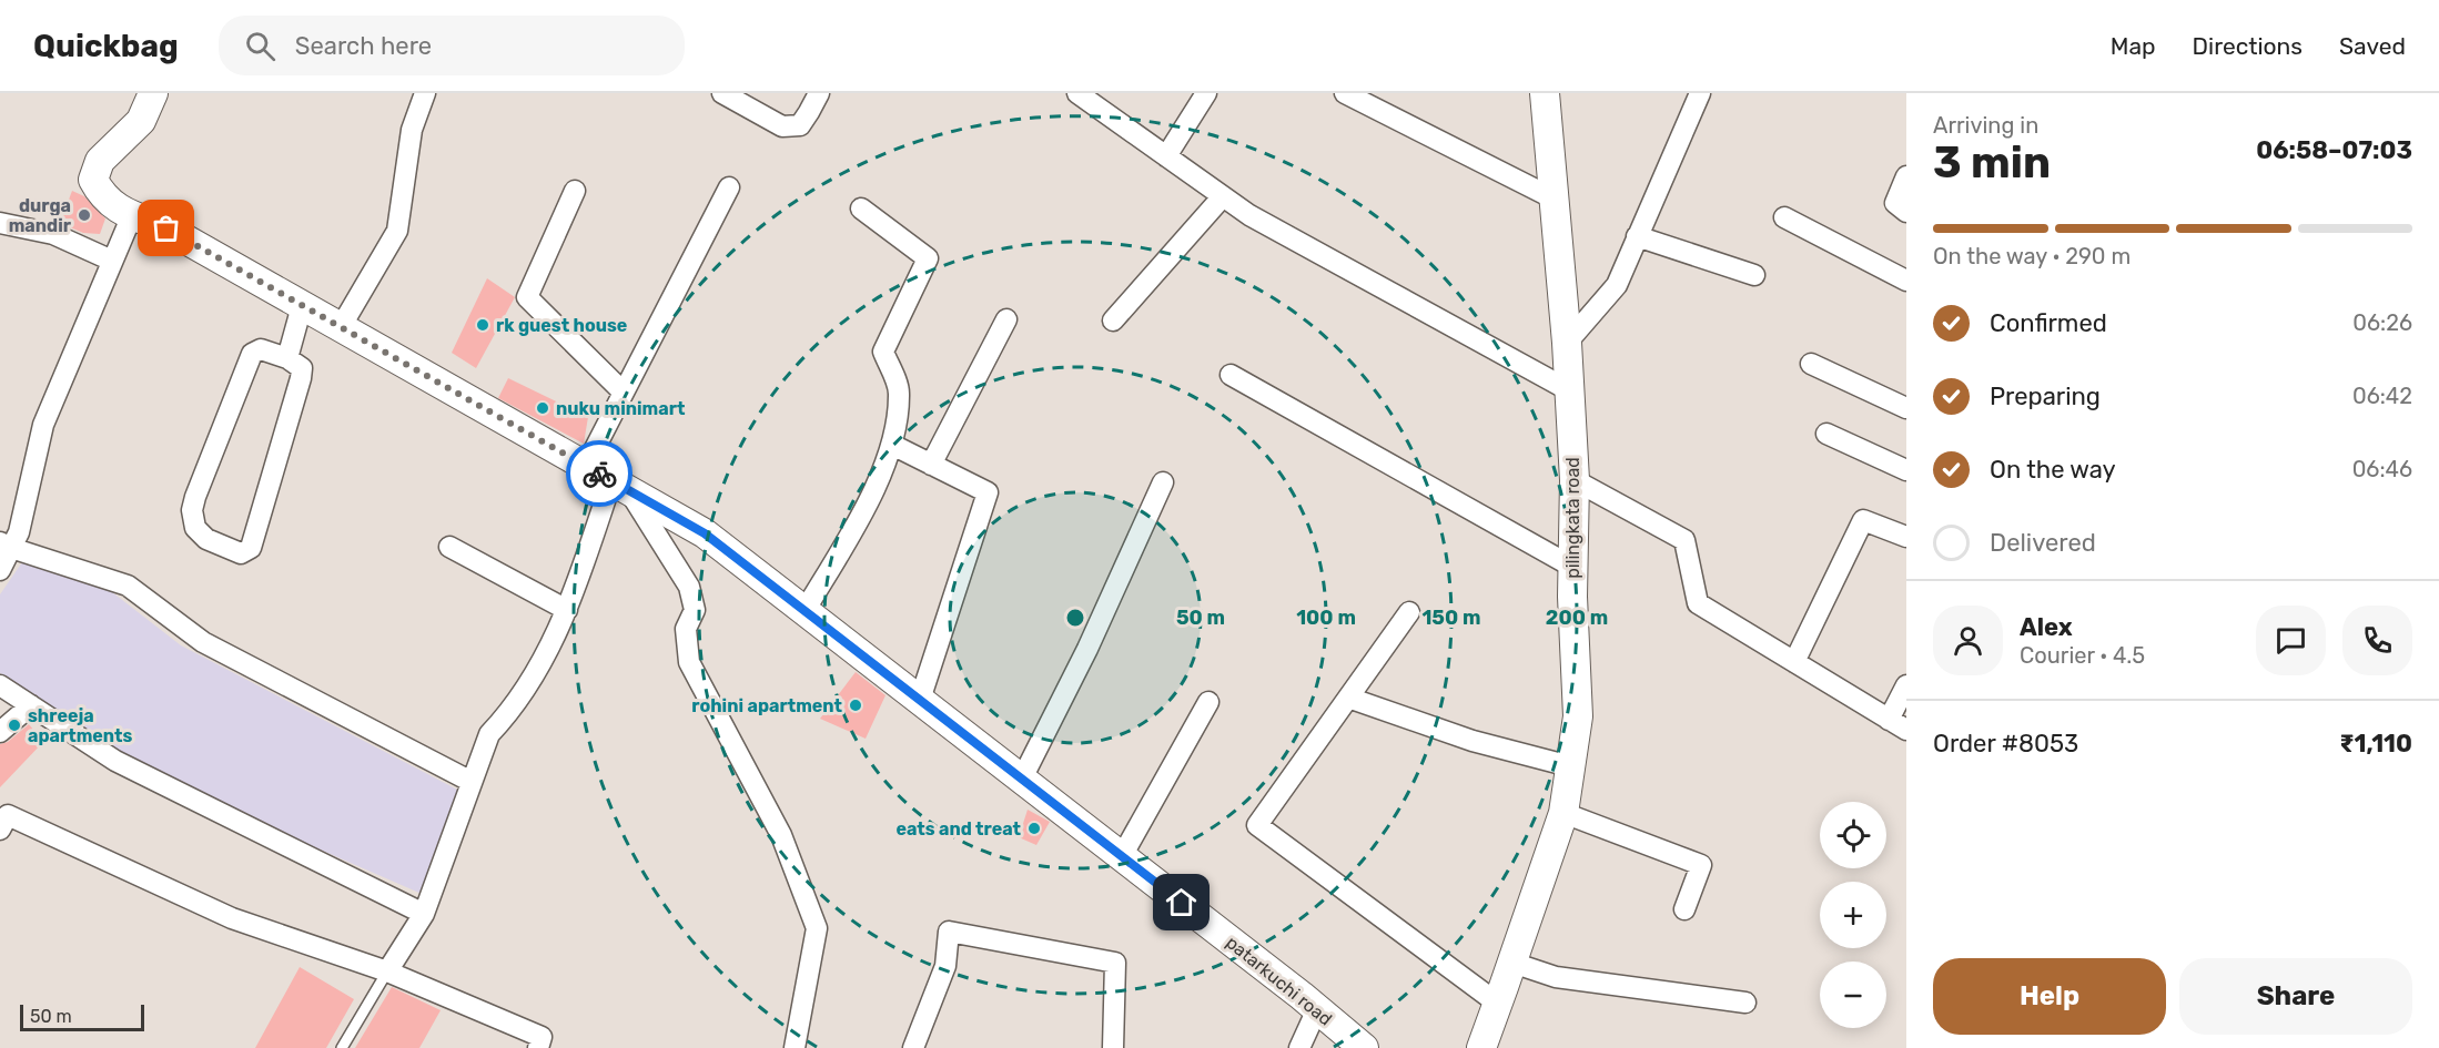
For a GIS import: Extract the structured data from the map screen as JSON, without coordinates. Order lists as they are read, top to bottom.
{
  "streets": {
    "street": ["pilingkata road", "patarkuchi road"]
  },
  "places": [
    "durga mandir",
    "rk guest house",
    "nuku minimart",
    "rohini apartment",
    "shreeja apartments",
    "eats and treat"
  ],
  "scale_bar": "50 m",
  "page": {
    "header": "Quickbag",
    "search": "Search here",
    "nav": ["Map", "Directions", "Saved"],
    "heading": ["3 min", "Arriving in", "06:58–07:03"],
    "panel": [
      "Alex",
      "Courier · 4.5",
      "Order #8053",
      "₹1,110"
    ],
    "bar": "On the way · 290 m",
    "list": [
      ["Confirmed", "06:26"],
      ["Preparing", "06:42"],
      ["On the way", "06:46"],
      "Delivered"
    ],
    "map_buttons": ["+", "−"],
    "buttons": ["Help", "Share"],
    "scale": "50 m"
  },
  "rings": [
    "50 m",
    "100 m",
    "150 m",
    "200 m"
  ]
}
